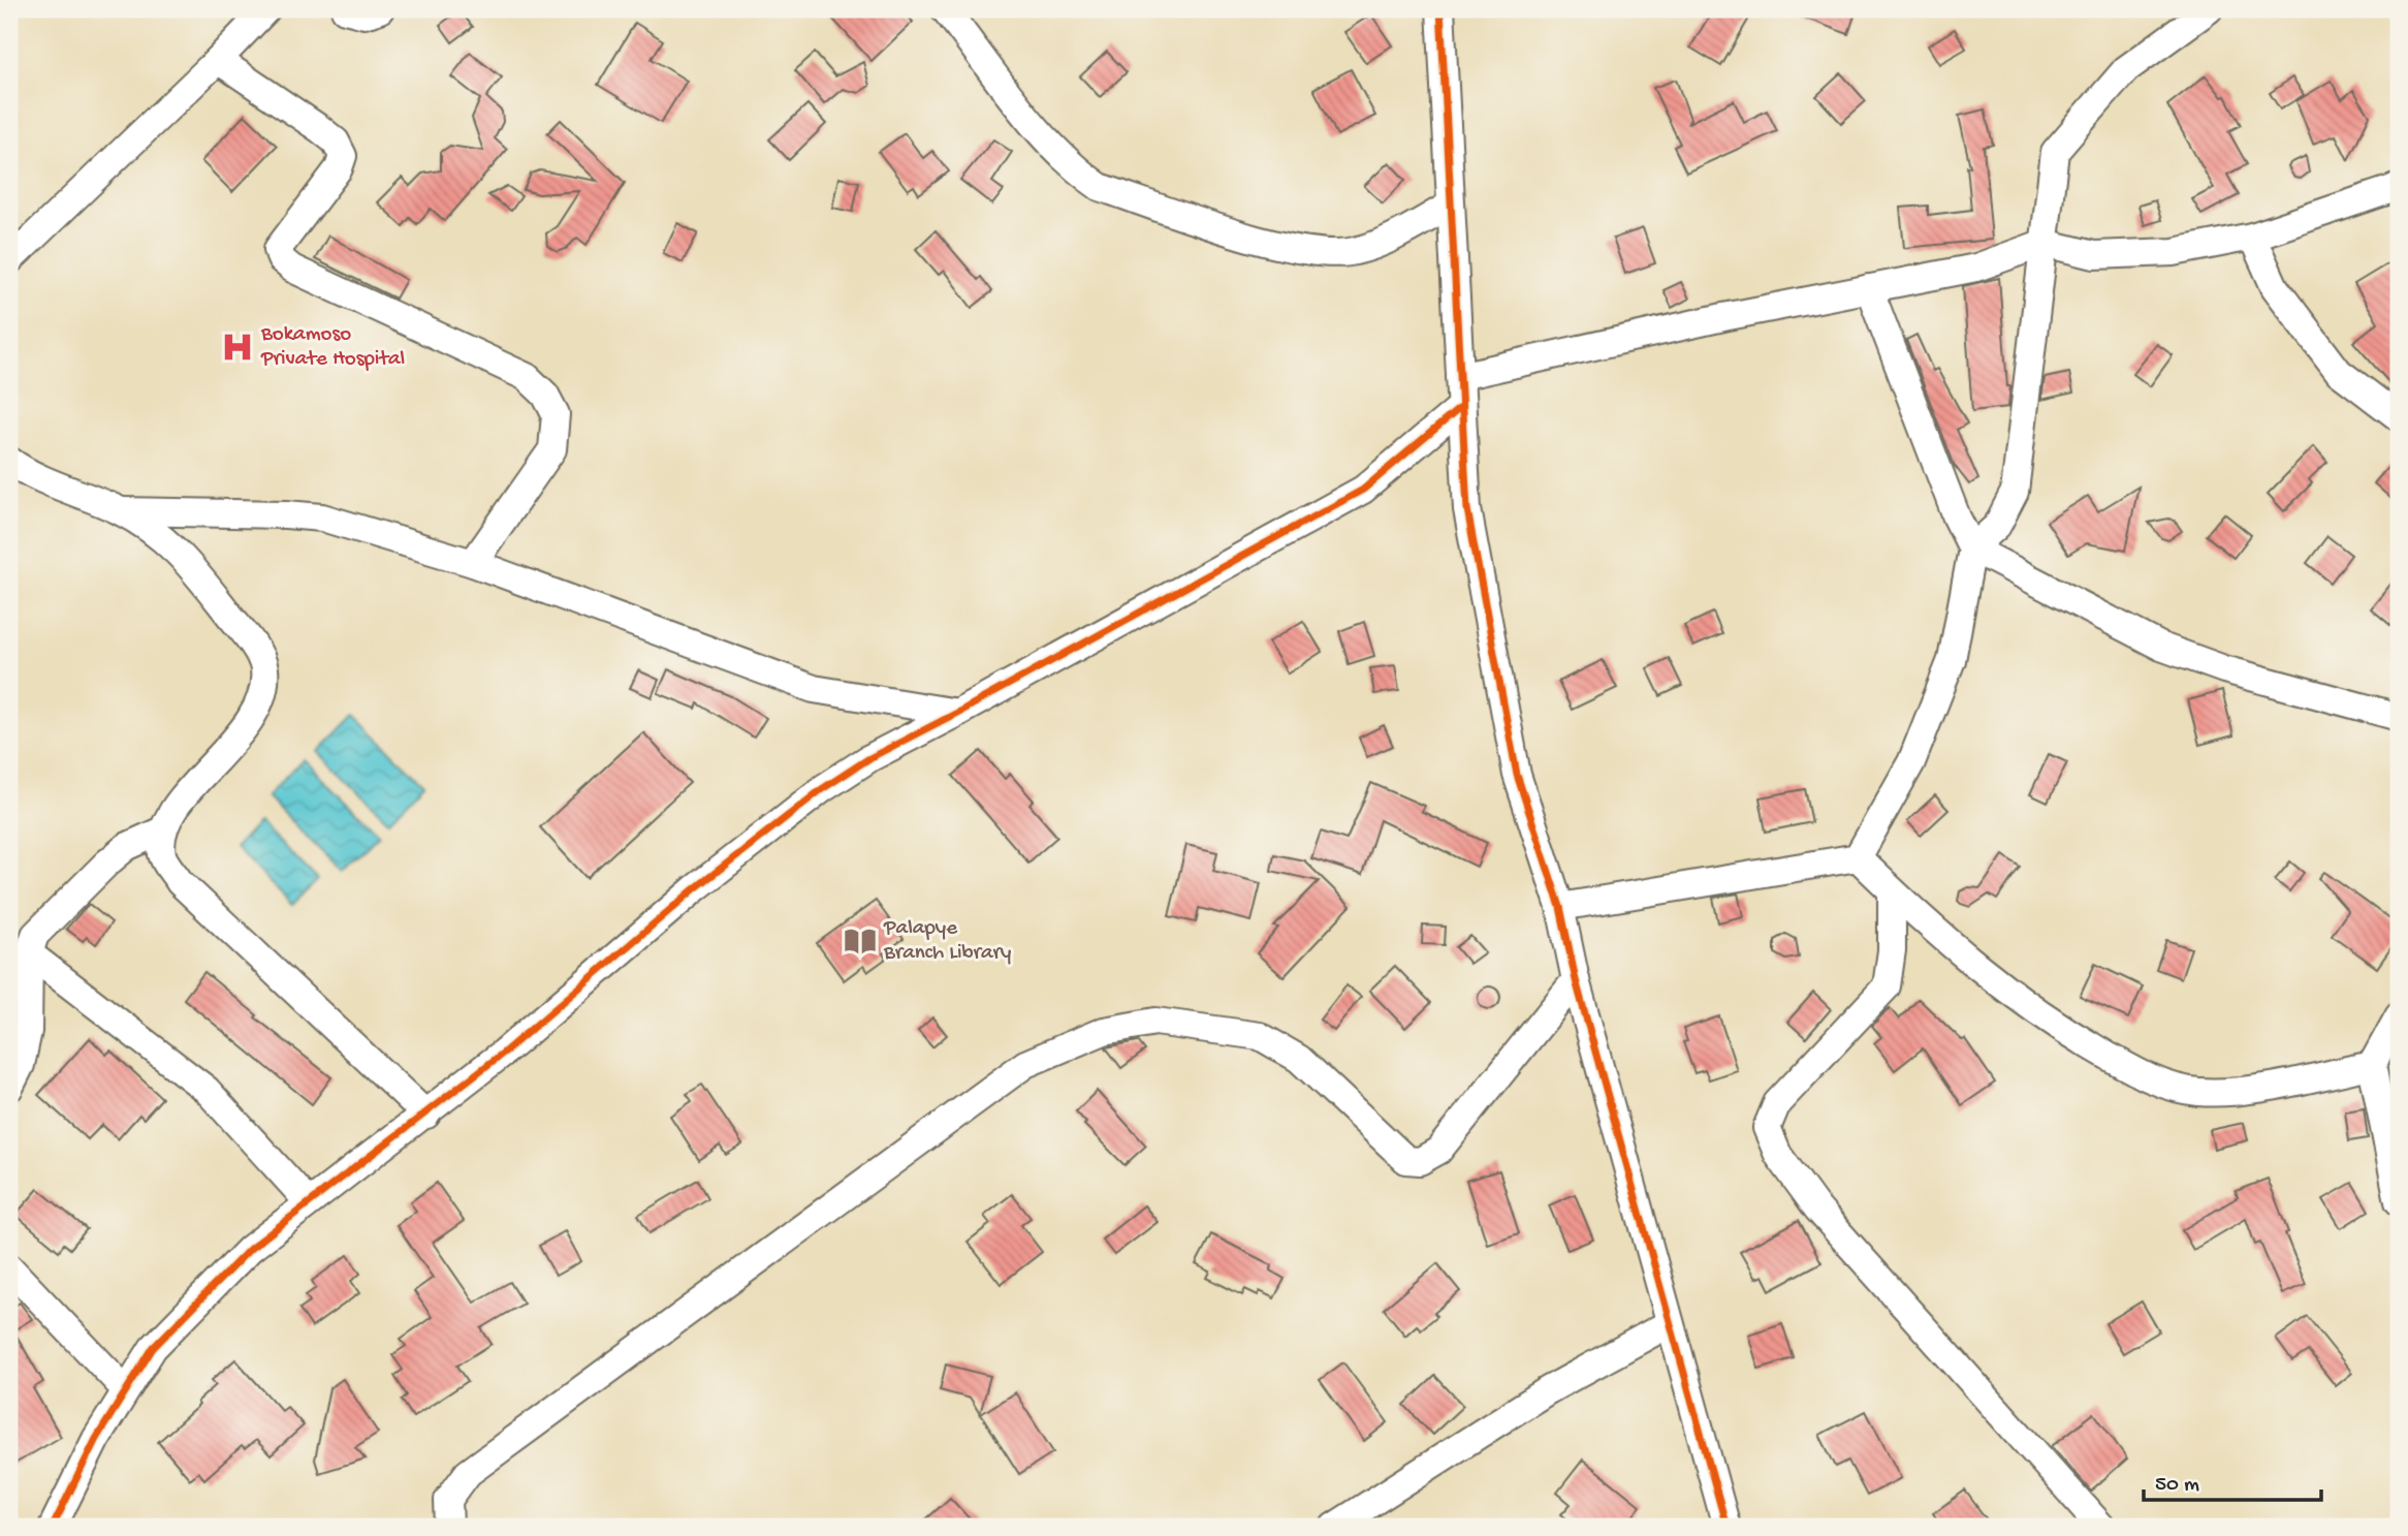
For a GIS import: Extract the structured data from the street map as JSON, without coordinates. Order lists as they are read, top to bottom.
{
  "places": {
    "hospital": ["Bokamoso Private Hospital"],
    "library": ["Palapye Branch Library"]
  },
  "scale_bar": "50 m"
}
